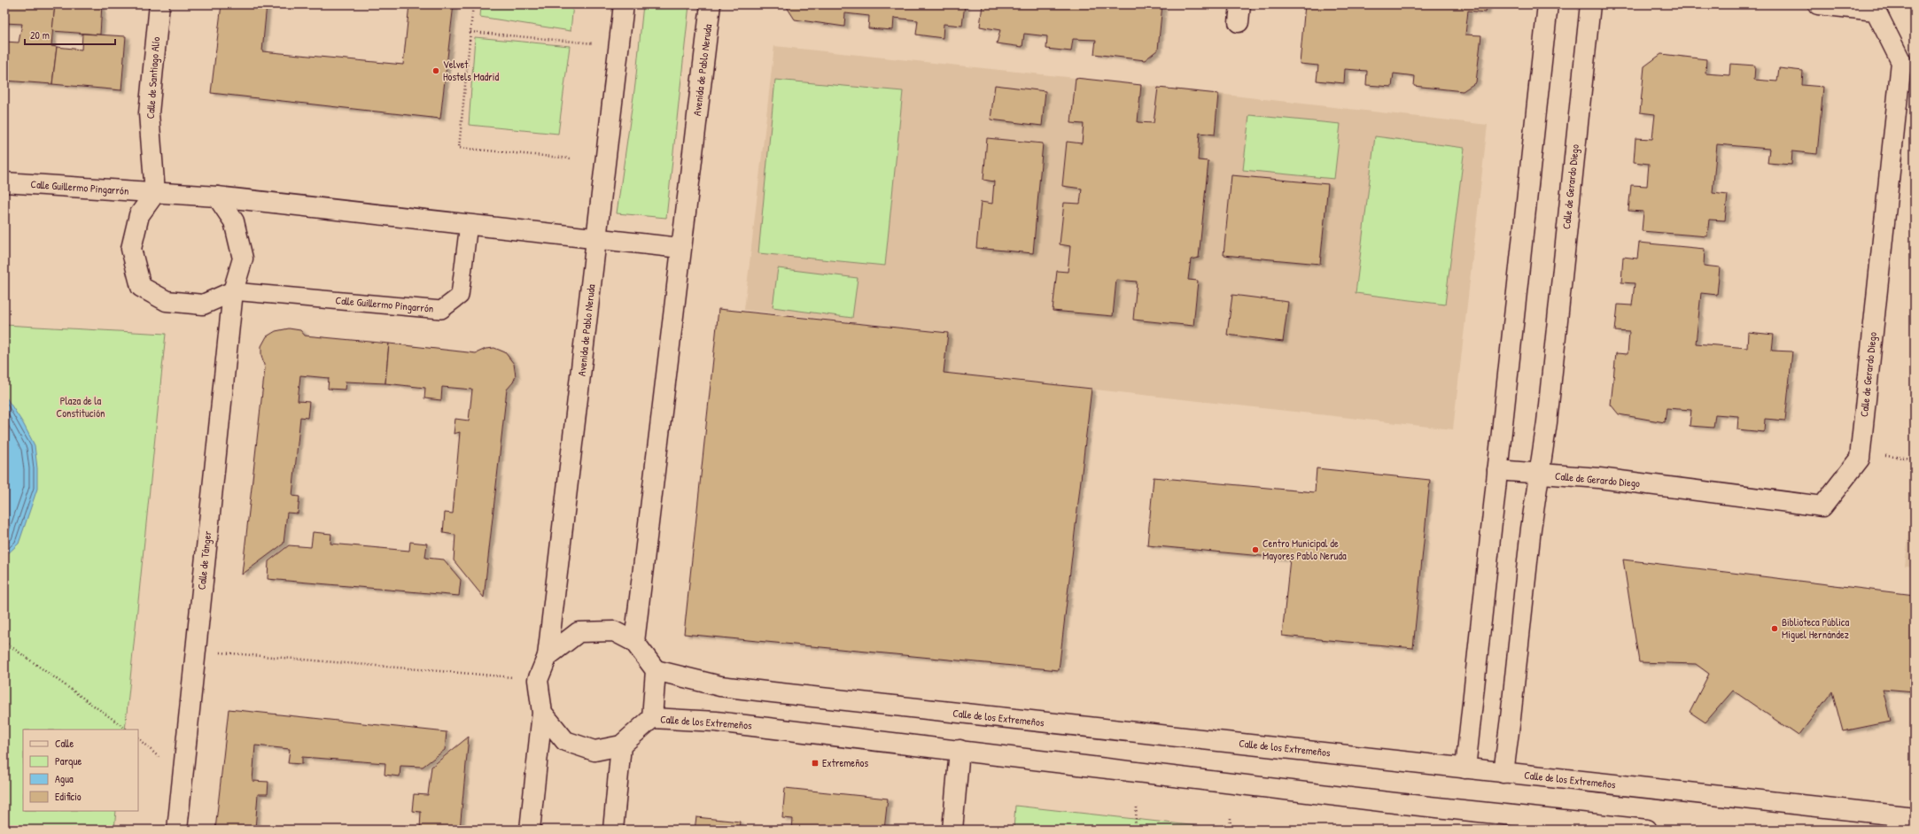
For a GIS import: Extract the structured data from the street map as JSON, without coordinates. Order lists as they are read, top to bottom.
{
  "streets": {
    "street": [
      "Avenida de Pablo Neruda",
      "Calle de Santiago Alío",
      "Calle de Gerardo Diego",
      "Calle Guillermo Pingarrón",
      "Calle de Tánger",
      "Calle de los Extremeños"
    ]
  },
  "crossings": [
    ["Avenida de Pablo Neruda", "Calle Guillermo Pingarrón"],
    ["Avenida de Pablo Neruda", "Calle de los Extremeños"],
    ["Calle de Santiago Alío", "Calle Guillermo Pingarrón"],
    ["Calle de Santiago Alío", "Calle de Tánger"],
    ["Calle de Gerardo Diego", "Calle de los Extremeños"],
    ["Calle Guillermo Pingarrón", "Calle de Tánger"]
  ],
  "parks": ["Plaza de la Constitución"],
  "places": {
    "other": ["Velvet Hostels Madrid", "Centro Municipal de Mayores Pablo Neruda", "Biblioteca Pública Miguel Hernández"],
    "transit": ["Extremeños"]
  },
  "legend": [
    "Calle",
    "Parque",
    "Agua",
    "Edificio"
  ],
  "scale_bar": "20 m"
}
